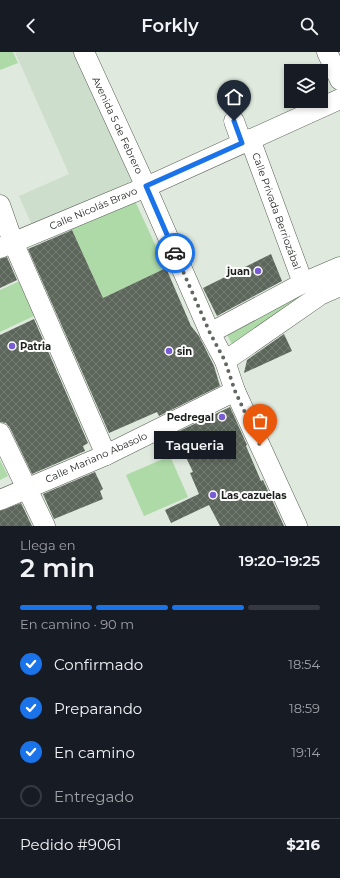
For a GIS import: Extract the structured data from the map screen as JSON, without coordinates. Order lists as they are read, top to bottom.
{
  "streets": {
    "street": [
      "Avenida 5 de Febrero",
      "Calle Nicolás Bravo",
      "Calle Privada Berriozábal",
      "Calle Mariano Abasolo"
    ]
  },
  "crossings": [
    ["Avenida 5 de Febrero", "Calle Nicolás Bravo"],
    ["Avenida 5 de Febrero", "Calle Mariano Abasolo"],
    ["Calle Nicolás Bravo", "Calle Privada Berriozábal"]
  ],
  "places": [
    "juan",
    "Patria",
    "sin",
    "Pedregal",
    "Taqueria",
    "Las cazuelas"
  ],
  "page": {
    "header": "Forkly",
    "bubble": "Taqueria",
    "heading": ["2 min", "Llega en", "19:20–19:25"],
    "panel": ["Pedido #9061", "$216"],
    "bar": "En camino · 90 m",
    "list": [
      ["Confirmado", "18:54"],
      ["Preparando", "18:59"],
      ["En camino", "19:14"],
      "Entregado"
    ]
  }
}
